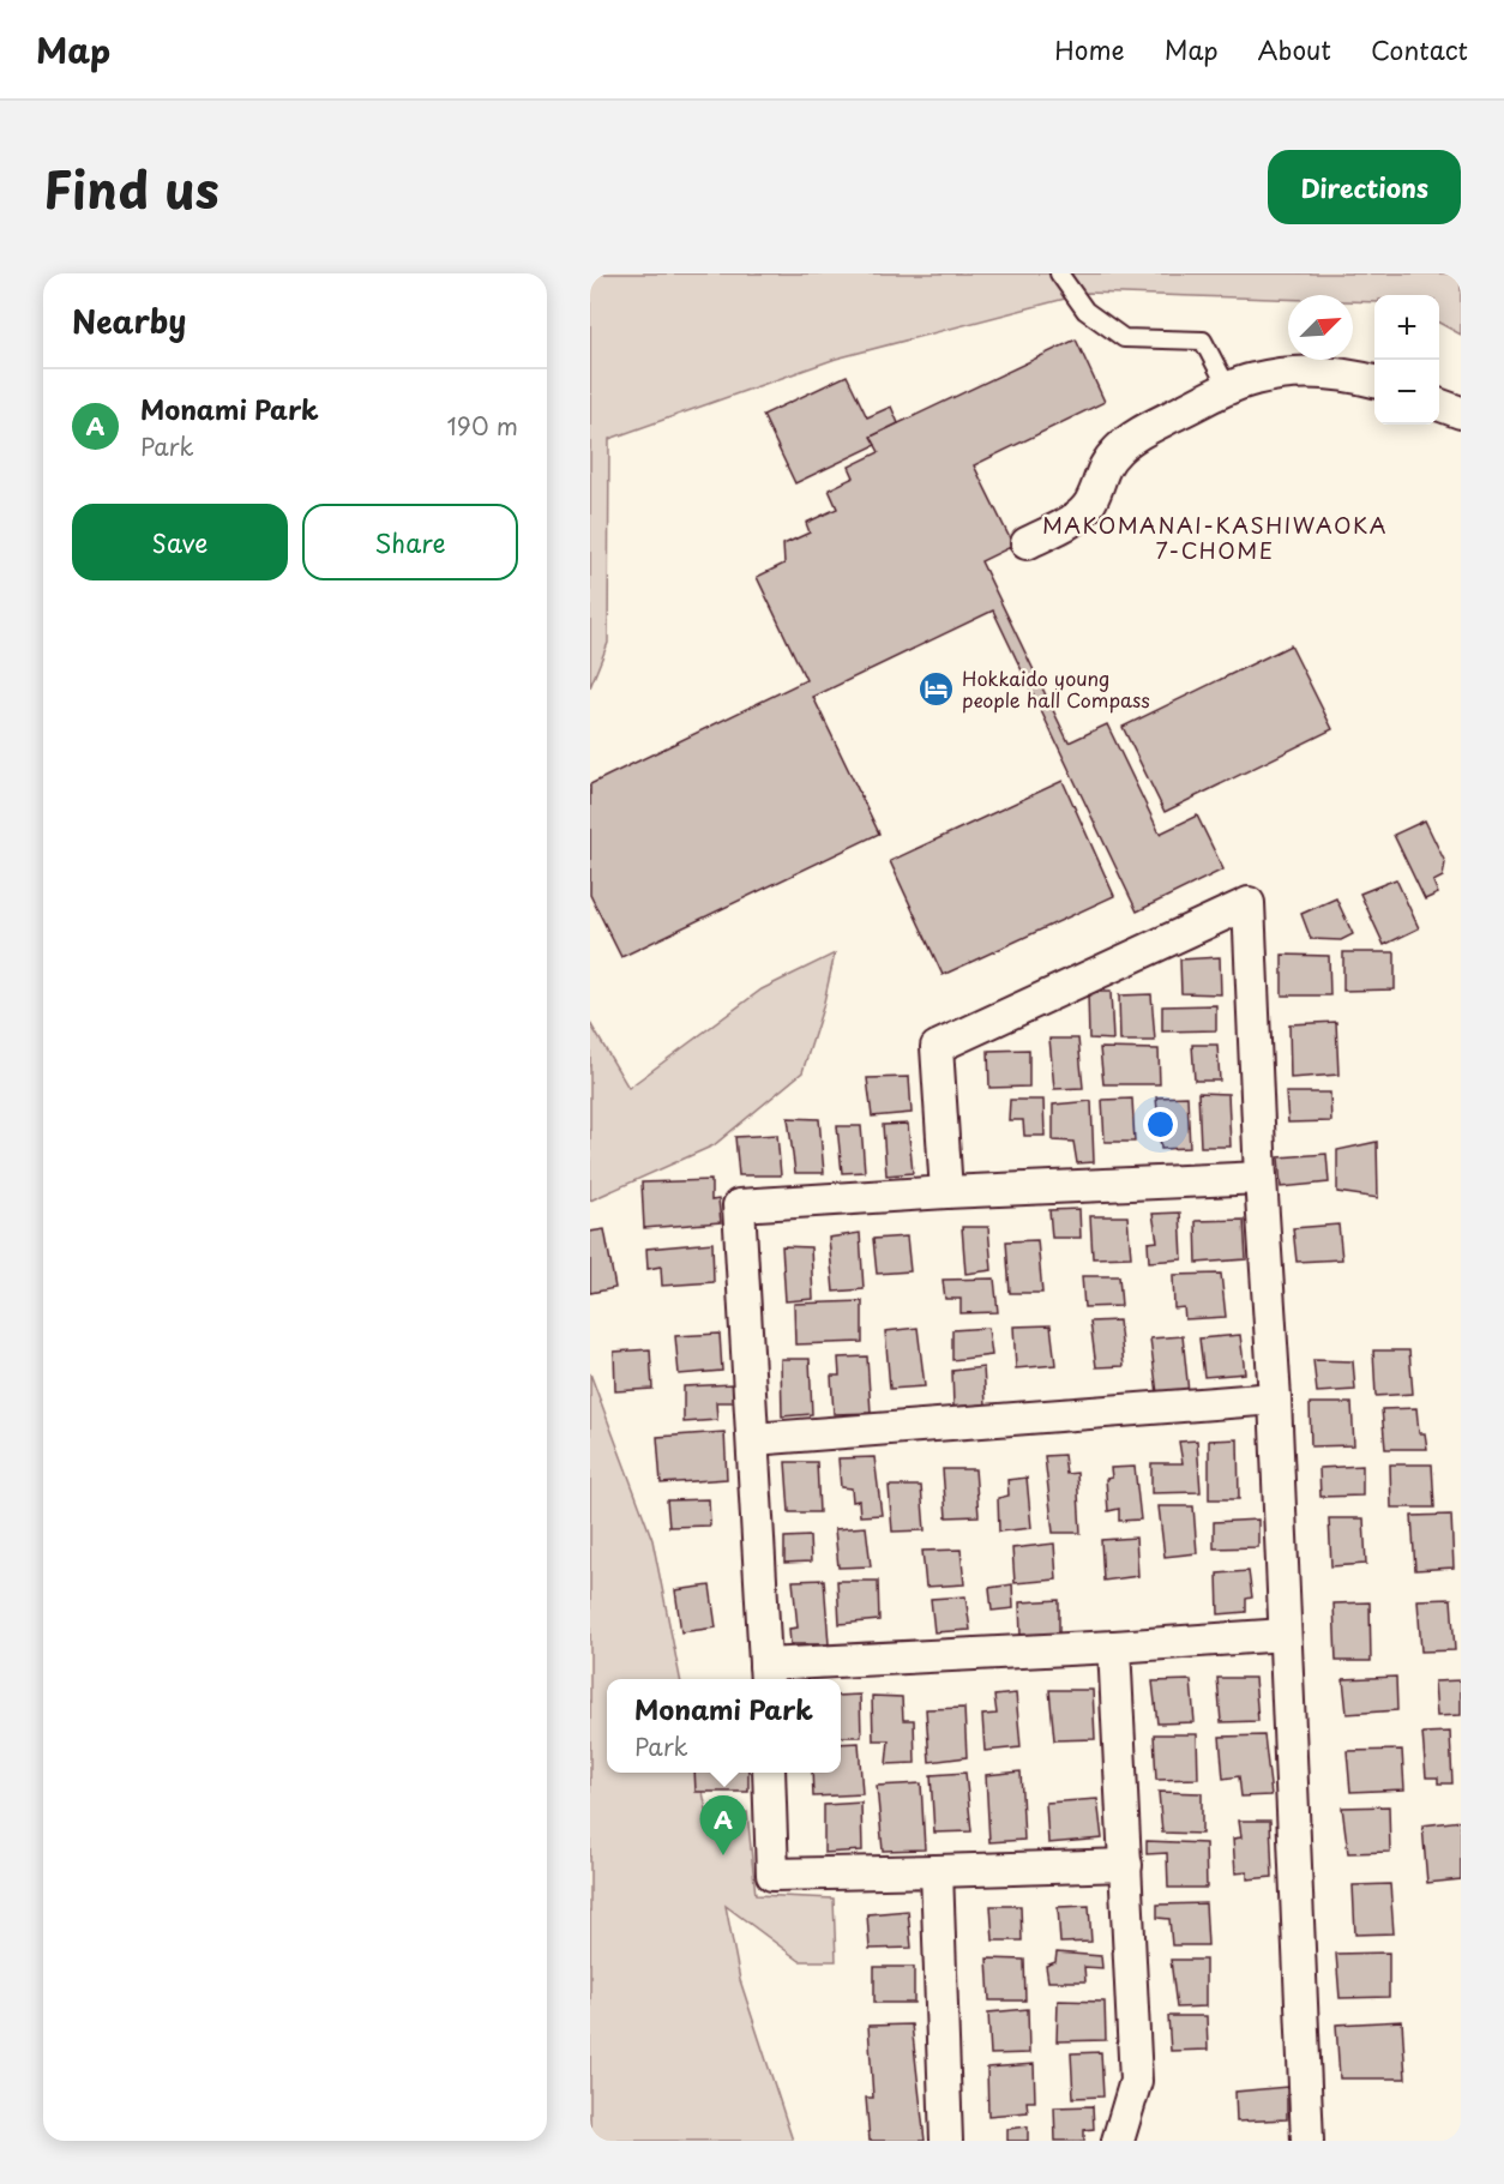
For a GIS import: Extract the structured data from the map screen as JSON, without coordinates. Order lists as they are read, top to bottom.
{
  "districts": ["MAKOMANAI-KASHIWAOKA 7-CHOME"],
  "places": {
    "hotel": ["Hokkaido young people hall Compass"]
  },
  "north": "top right",
  "page": {
    "header": "Map",
    "nav": [
      "Home",
      "Map",
      "About",
      "Contact"
    ],
    "title": "Find us",
    "buttons": [
      "Directions",
      ["Save", "Share"]
    ],
    "heading": "Nearby",
    "map_buttons": ["+", "−"],
    "list": [
      {
        "mark": "A",
        "name": "Monami Park",
        "note": "Park",
        "value": "190 m"
      }
    ],
    "popup": ["Monami Park", "Park"],
    "pins": "A"
  }
}
